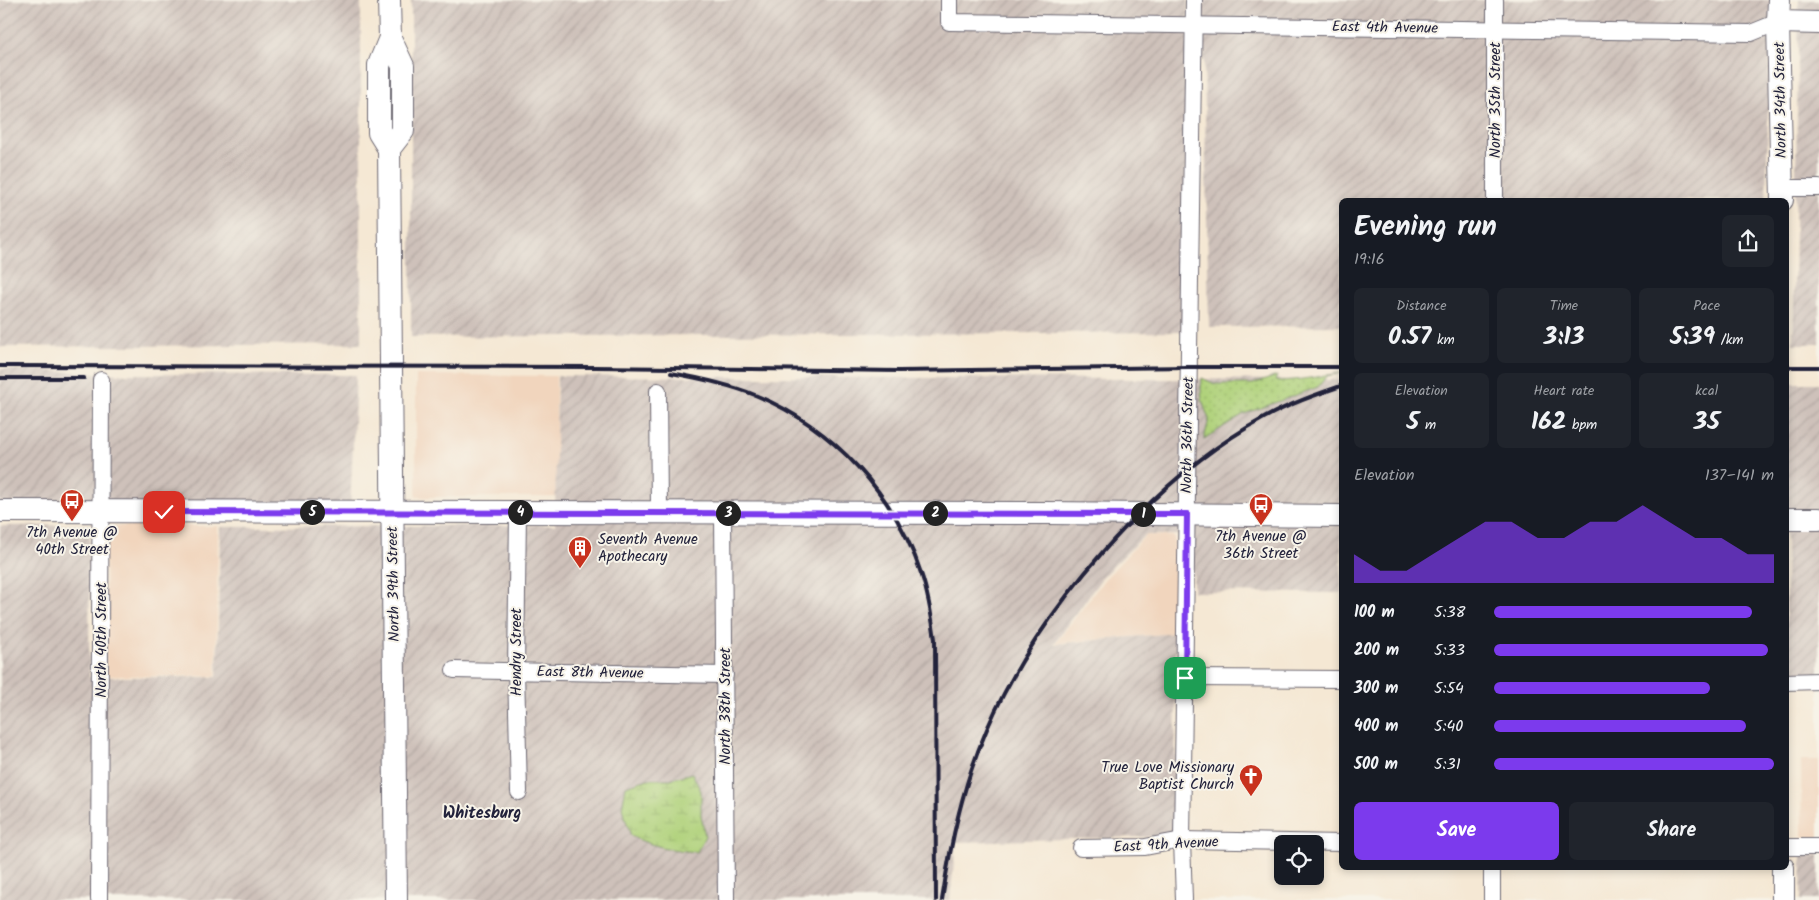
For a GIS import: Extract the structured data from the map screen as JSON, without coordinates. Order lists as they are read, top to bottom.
{
  "streets": {
    "street": [
      "East 4th Avenue",
      "North 35th Street",
      "North 34th Street",
      "North 36th Street",
      "North 39th Street",
      "North 40th Street",
      "Hendry Street",
      "East 8th Avenue",
      "North 38th Street",
      "East 9th Avenue"
    ]
  },
  "crossings": [
    ["East 4th Avenue", "North 35th Street"],
    ["East 4th Avenue", "North 34th Street"],
    ["East 4th Avenue", "North 36th Street"],
    ["North 36th Street", "East 9th Avenue"],
    ["Hendry Street", "East 8th Avenue"],
    ["East 8th Avenue", "North 38th Street"]
  ],
  "districts": ["Whitesburg"],
  "places": {
    "bus stop": ["7th Avenue @ 40th Street", "7th Avenue @ 36th Street"],
    "building": ["Seventh Avenue Apothecary"],
    "church": ["True Love Missionary Baptist Church"]
  },
  "page": {
    "heading": ["Evening run", "19:16"],
    "stats": [
      ["Distance", "0.57 km"],
      ["Time", "3:13"],
      ["Pace", "5:39 /km"],
      ["Elevation", "5 m"],
      ["Heart rate", "162 bpm"],
      ["kcal", "35"]
    ],
    "chart": ["Elevation", "137–141 m"],
    "pins": [
      "4",
      "5",
      "2",
      "3",
      "1"
    ],
    "list": [
      {
        "name": "100 m",
        "note": "5:38"
      },
      {
        "name": "200 m",
        "note": "5:33"
      },
      {
        "name": "300 m",
        "note": "5:54"
      },
      {
        "name": "400 m",
        "note": "5:40"
      },
      {
        "name": "500 m",
        "note": "5:31"
      }
    ],
    "buttons": ["Save", "Share"]
  }
}
